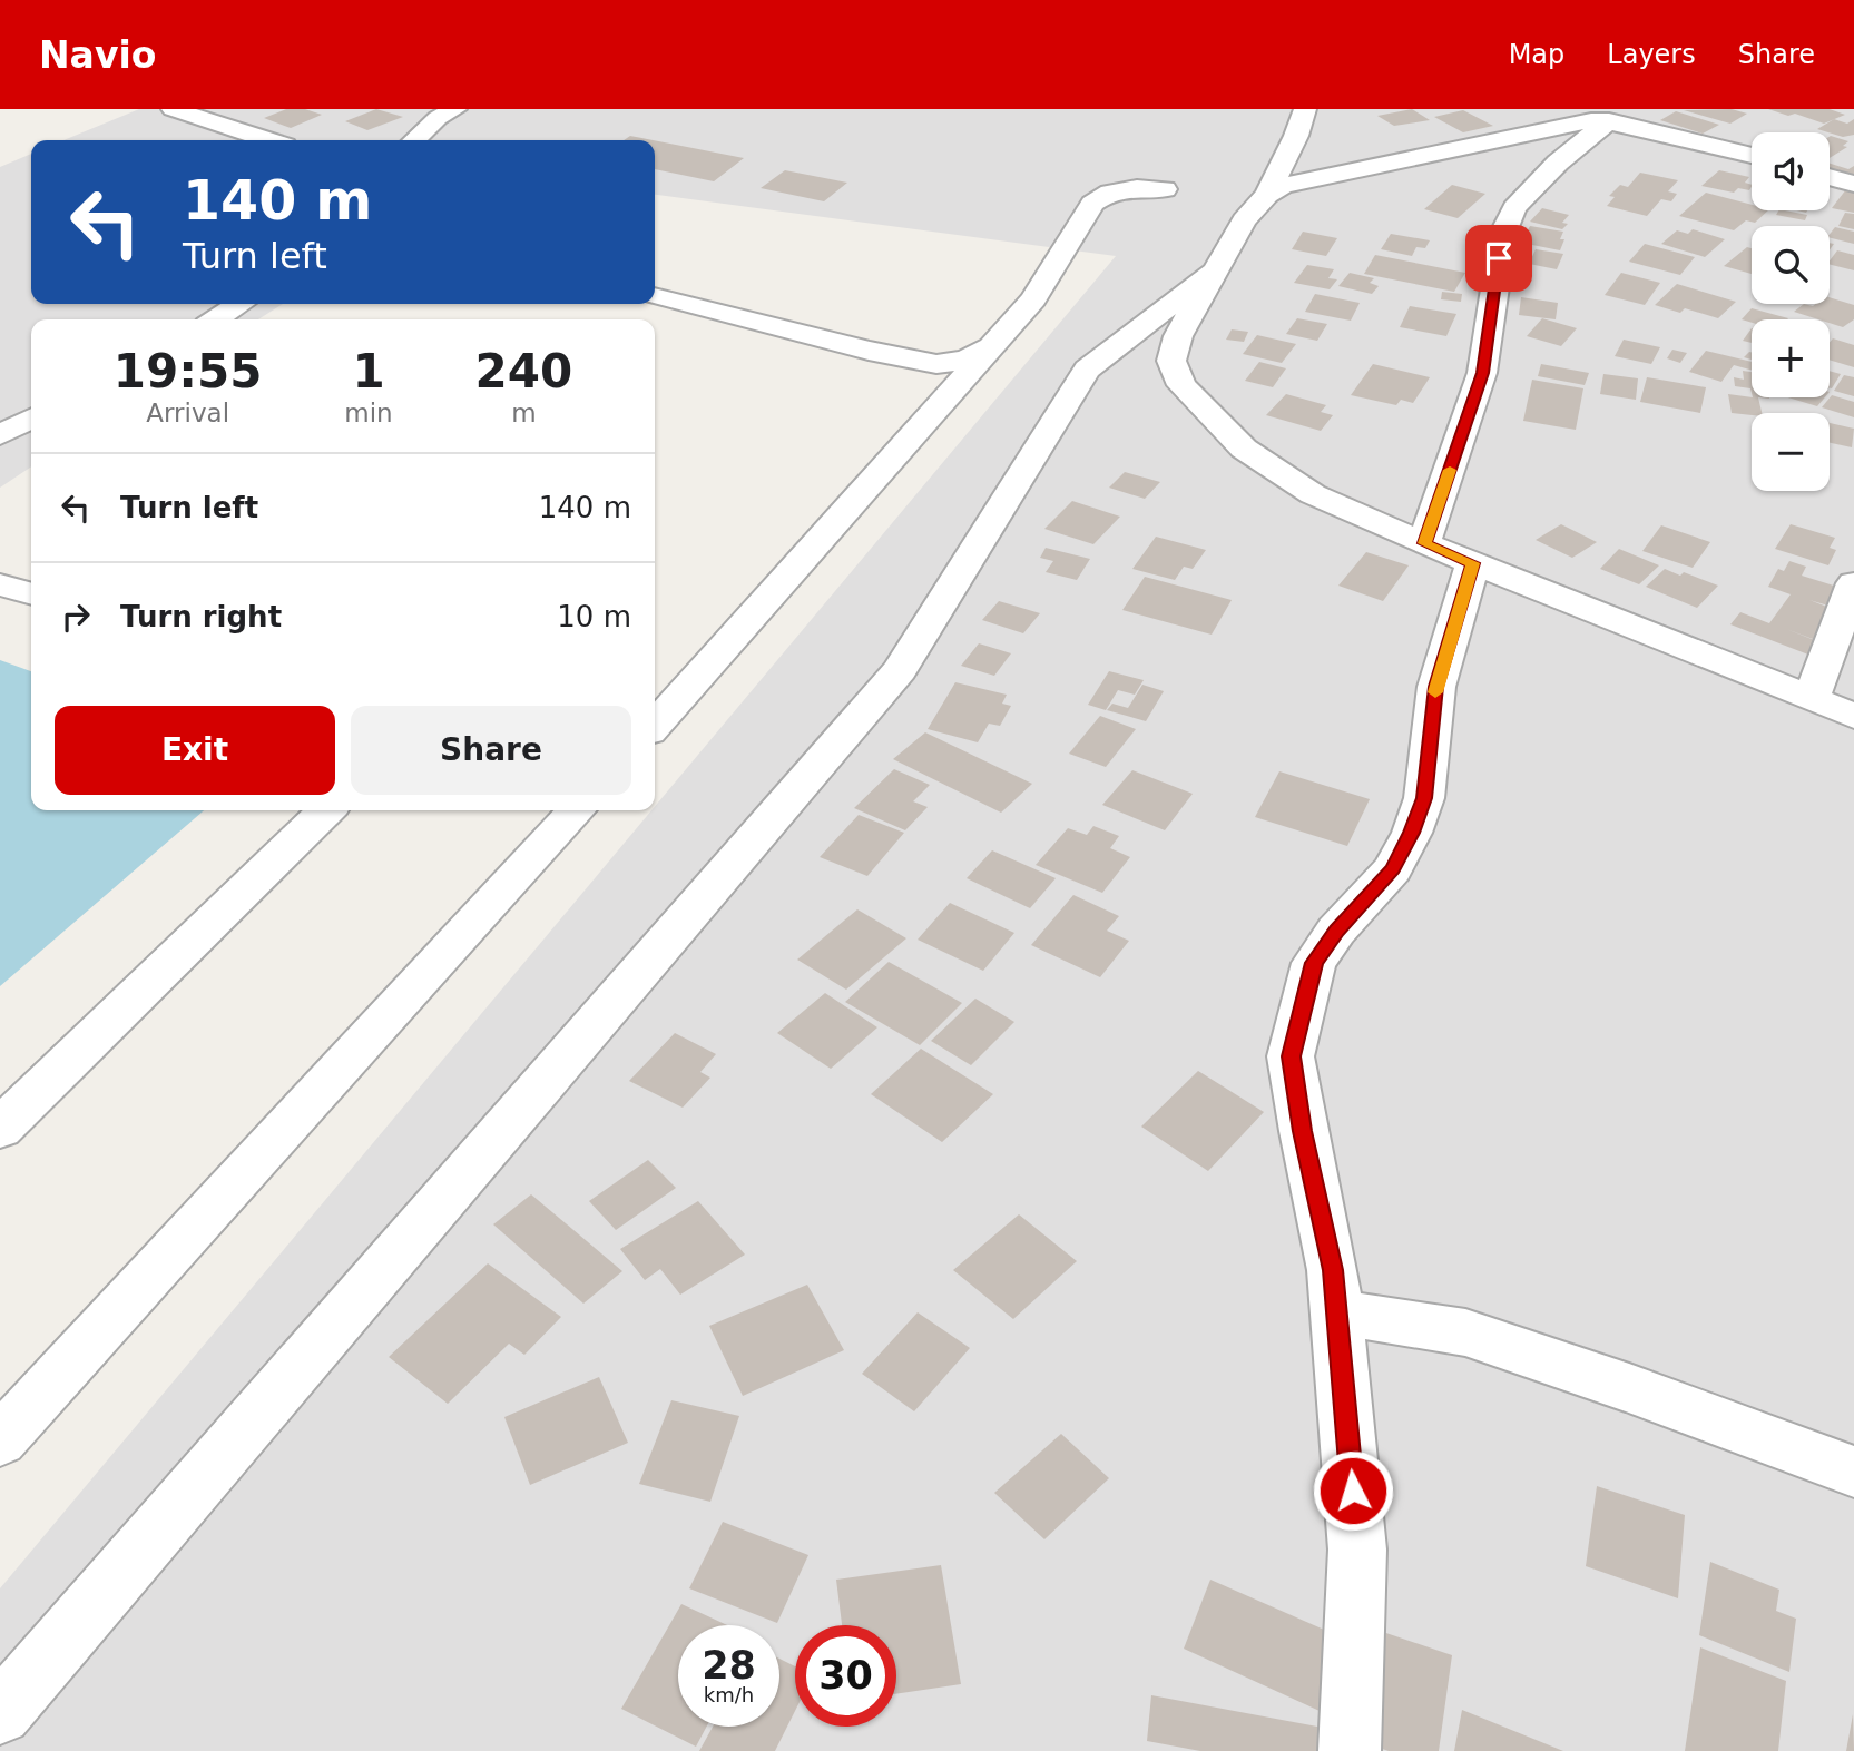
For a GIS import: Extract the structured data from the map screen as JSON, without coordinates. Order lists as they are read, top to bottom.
{
  "page": {
    "header": "Navio",
    "nav": ["Map", "Layers", "Share"],
    "map_buttons": ["+", "−"],
    "turn": ["140 m", "Turn left"],
    "eta": [
      "19:55",
      "Arrival",
      "1",
      "min",
      "240",
      "m"
    ],
    "list": [
      {
        "name": "Turn left",
        "value": "140 m"
      },
      {
        "name": "Turn right",
        "value": "10 m"
      }
    ],
    "buttons": ["Exit", "Share"],
    "speed": "28 km/h",
    "limit": "30"
  }
}
